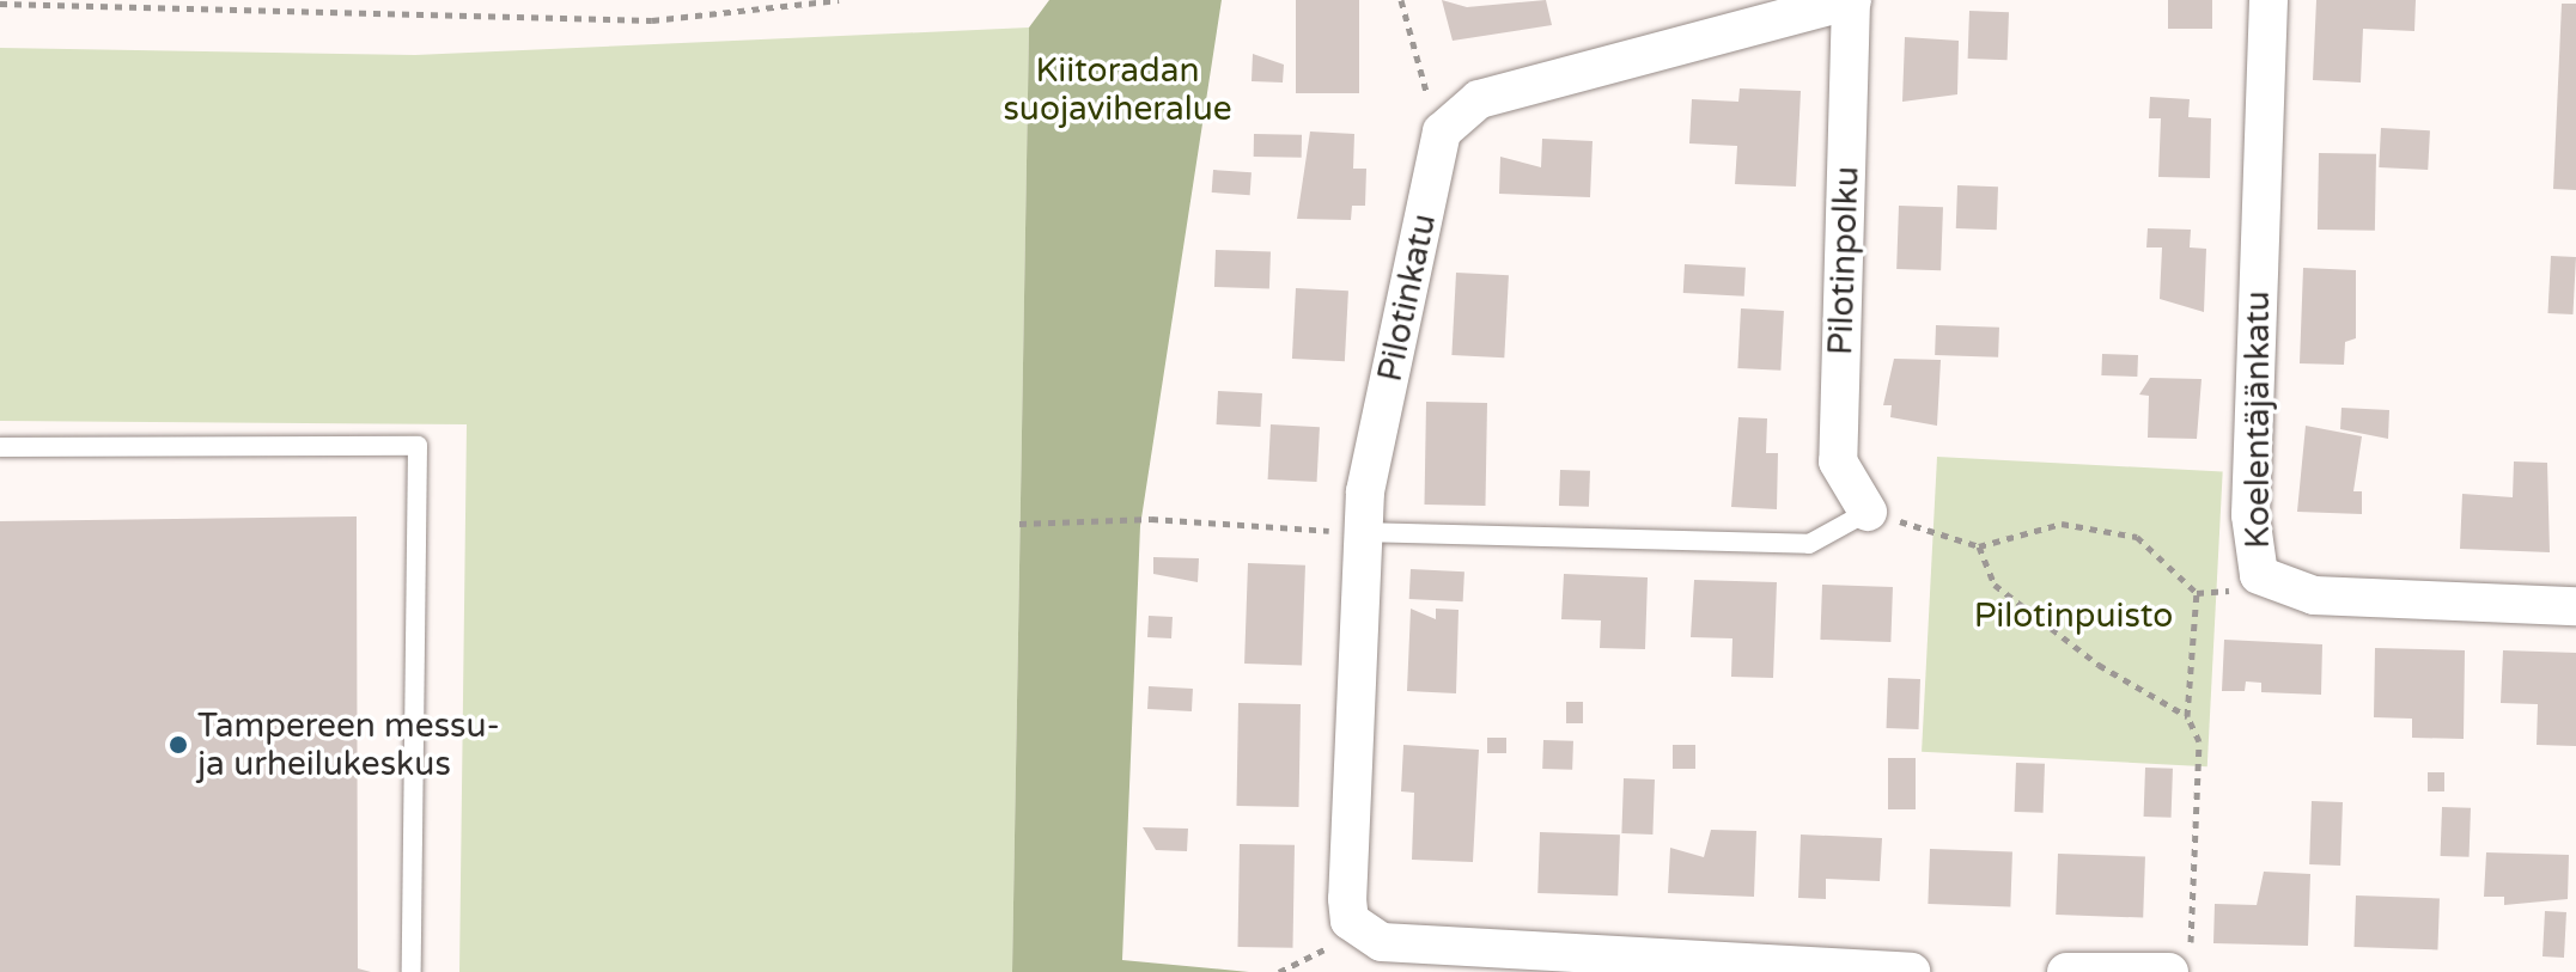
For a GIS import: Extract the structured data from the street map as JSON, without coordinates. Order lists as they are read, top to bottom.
{
  "streets": {
    "street": ["Pilotinpolku", "Pilotinkatu", "Koelentäjänkatu"]
  },
  "parks": ["Kiitoradan suojaviheralue", "Pilotinpuisto"],
  "places": ["Tampereen messu- ja urheilukeskus"]
}
